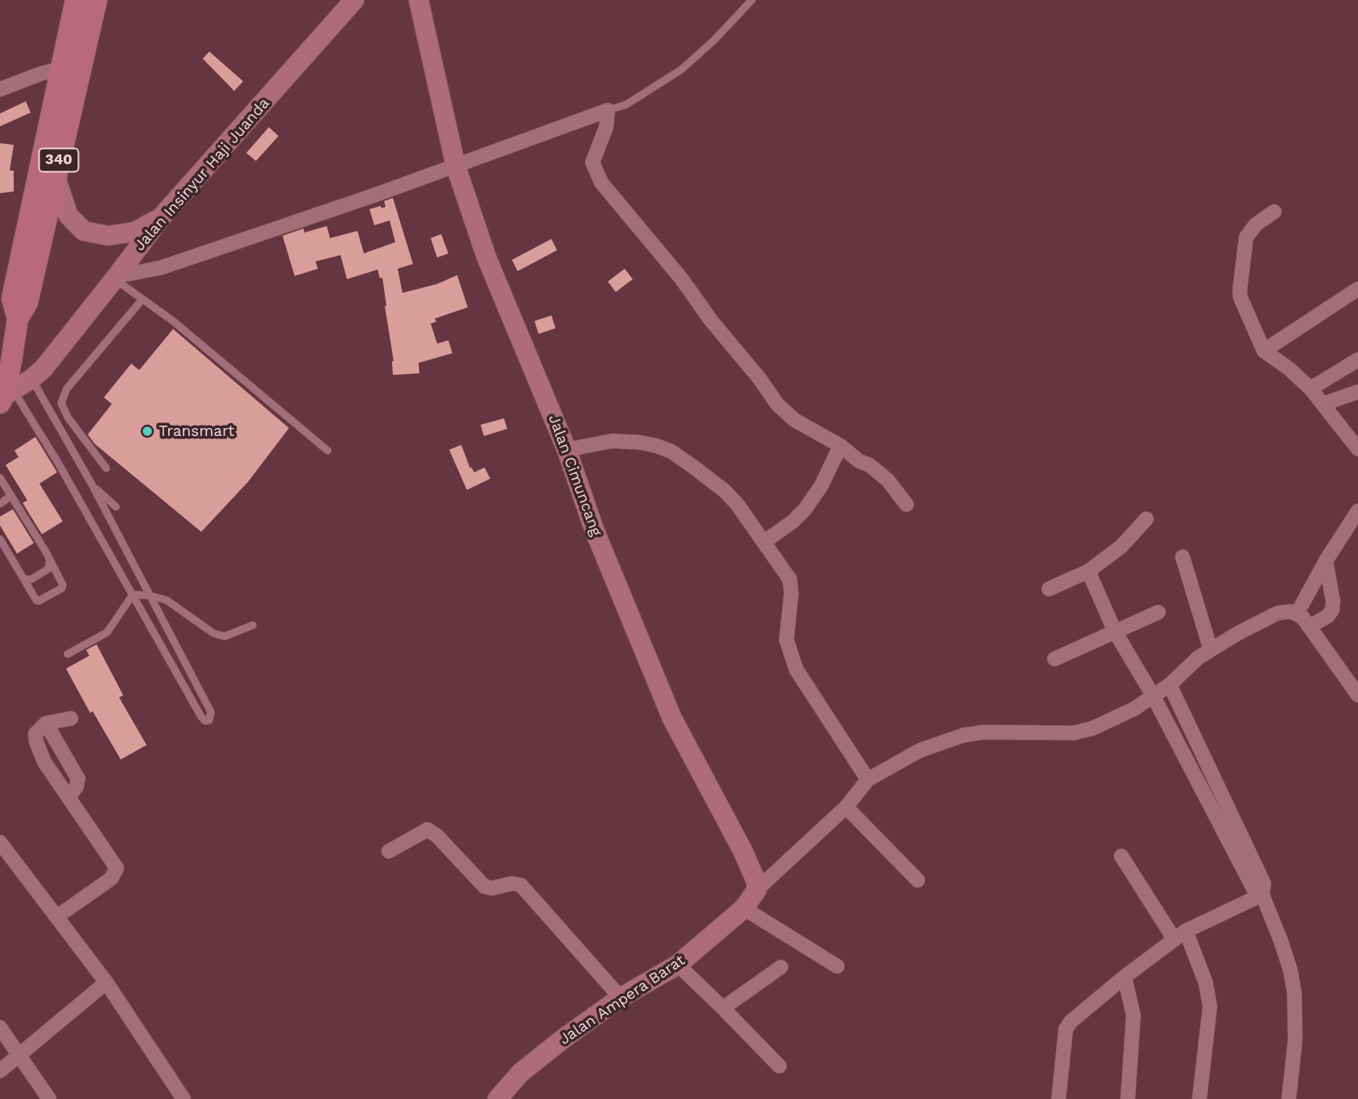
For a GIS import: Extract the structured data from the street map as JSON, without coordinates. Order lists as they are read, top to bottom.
{
  "streets": {
    "main road": ["340"],
    "street": ["Jalan Insinyur Haji Juanda", "Jalan Cimuncang", "Jalan Ampera Barat"]
  },
  "places": ["Transmart"]
}
